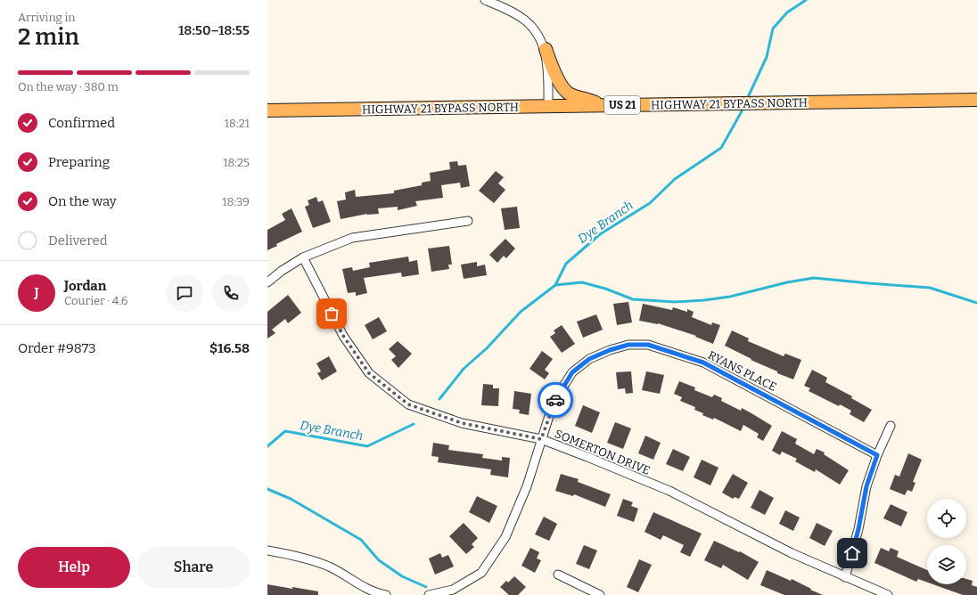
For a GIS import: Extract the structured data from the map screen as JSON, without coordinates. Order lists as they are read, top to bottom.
{
  "streets": {
    "main road": ["HIGHWAY 21 BYPASS NORTH", "US 21"],
    "street": ["RYANS PLACE", "SOMERTON DRIVE"]
  },
  "crossings": [
    ["RYANS PLACE", "SOMERTON DRIVE"]
  ],
  "water": ["Dye Branch"],
  "page": {
    "heading": ["2 min", "Arriving in", "18:50–18:55"],
    "panel": [
      "Jordan",
      "Courier · 4.6",
      "Order #9873",
      "$16.58"
    ],
    "bar": "On the way · 380 m",
    "list": [
      ["Confirmed", "18:21"],
      ["Preparing", "18:25"],
      ["On the way", "18:39"],
      "Delivered"
    ],
    "round": "J",
    "buttons": ["Help", "Share"]
  }
}
